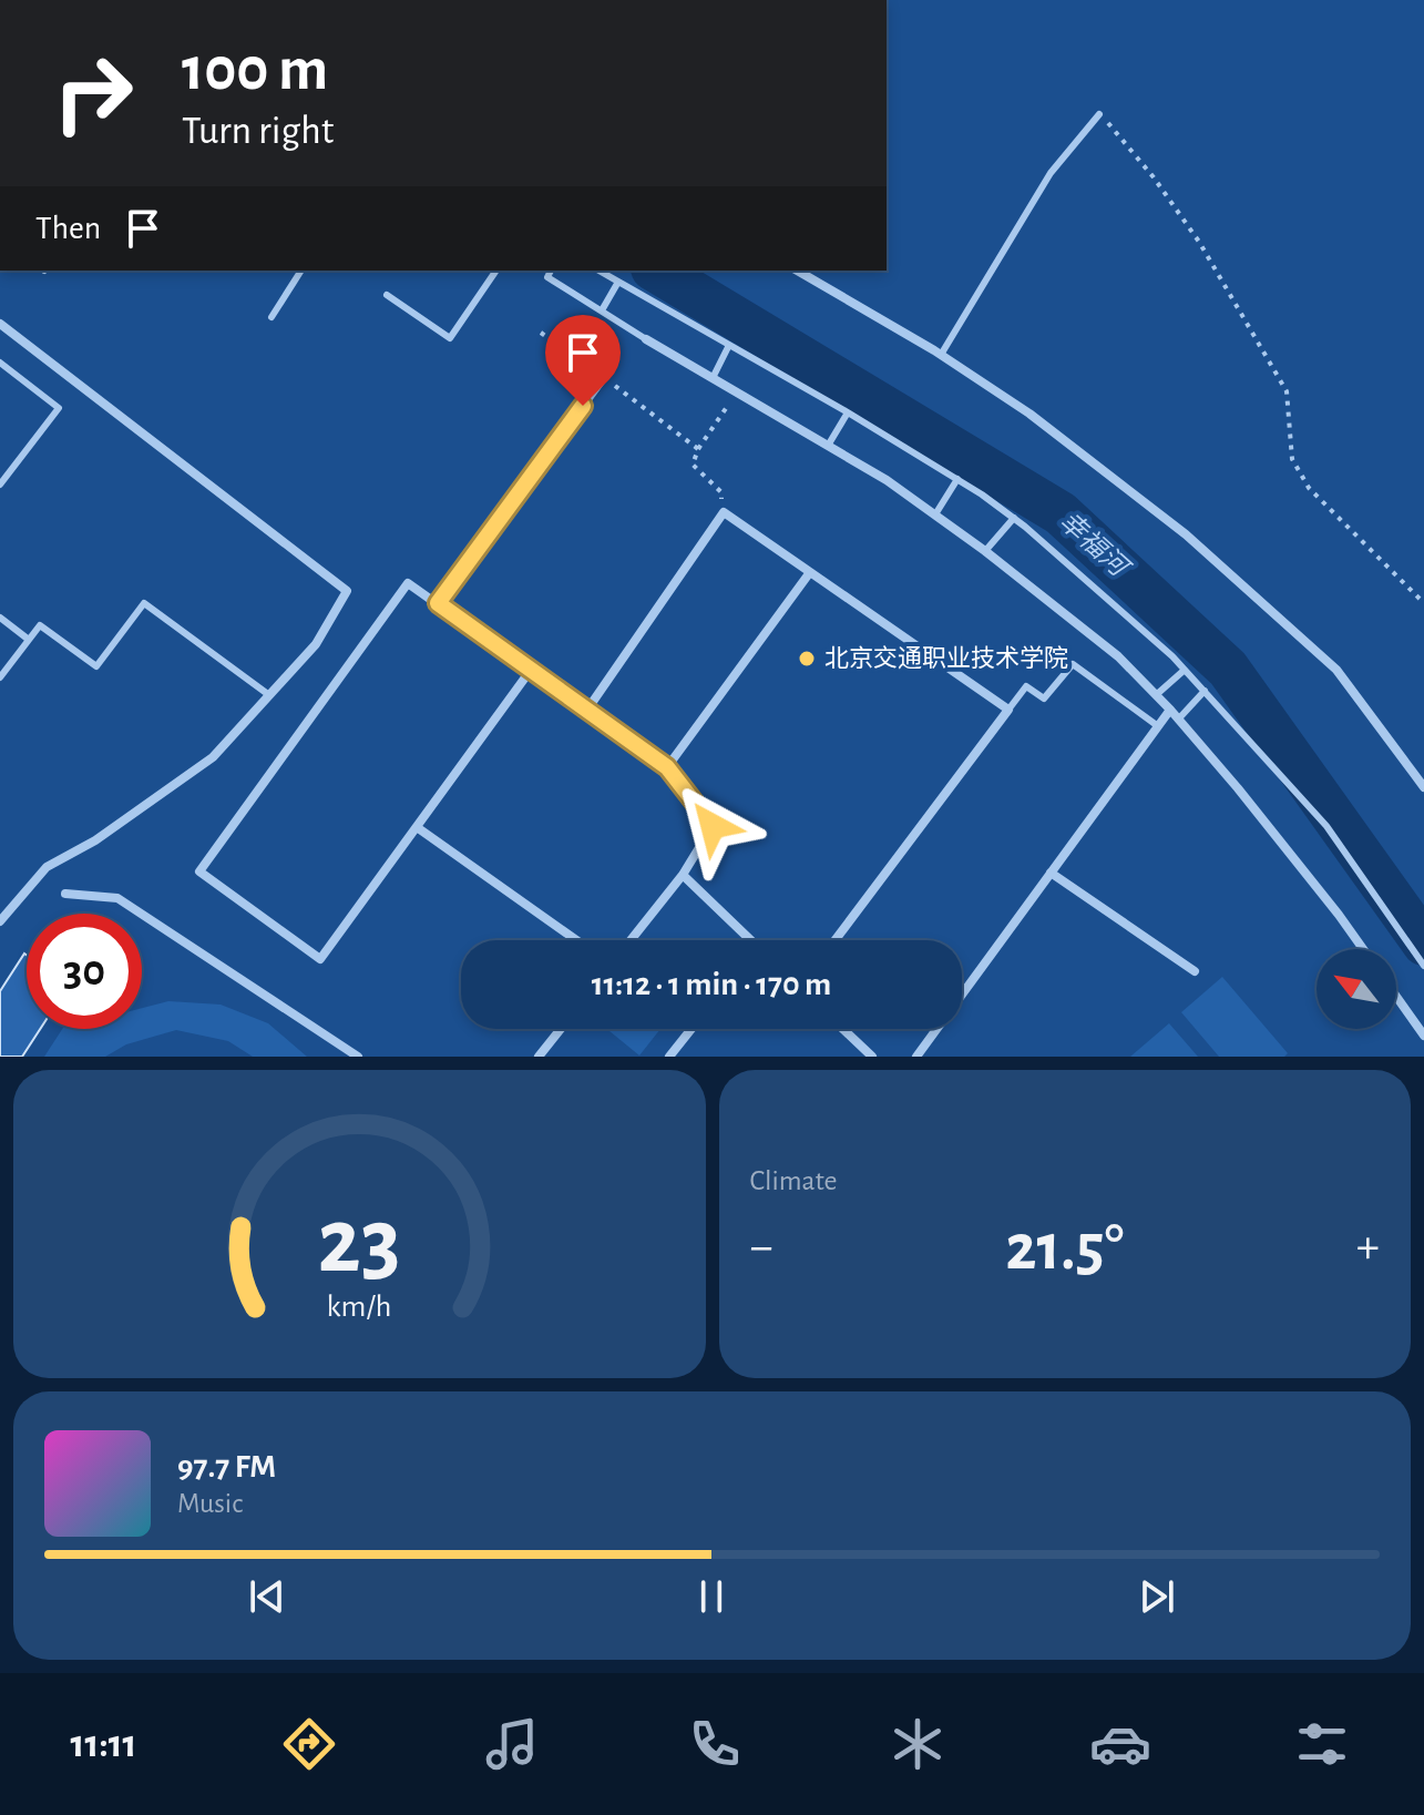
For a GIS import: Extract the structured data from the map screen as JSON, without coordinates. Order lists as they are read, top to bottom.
{
  "water": ["幸福河"],
  "places": ["北京交通职业技术学院"],
  "north": "top left",
  "page": {
    "turn": ["100 m", "Turn right"],
    "then": "Then",
    "limit": "30",
    "trip": "11:12 · 1 min · 170 m",
    "tile": "Climate",
    "heat": ["−", "21.5°", "+"],
    "song": ["97.7 FM", "Music"],
    "tabs": "11:11",
    "gauge": ["23", "km/h"]
  }
}
